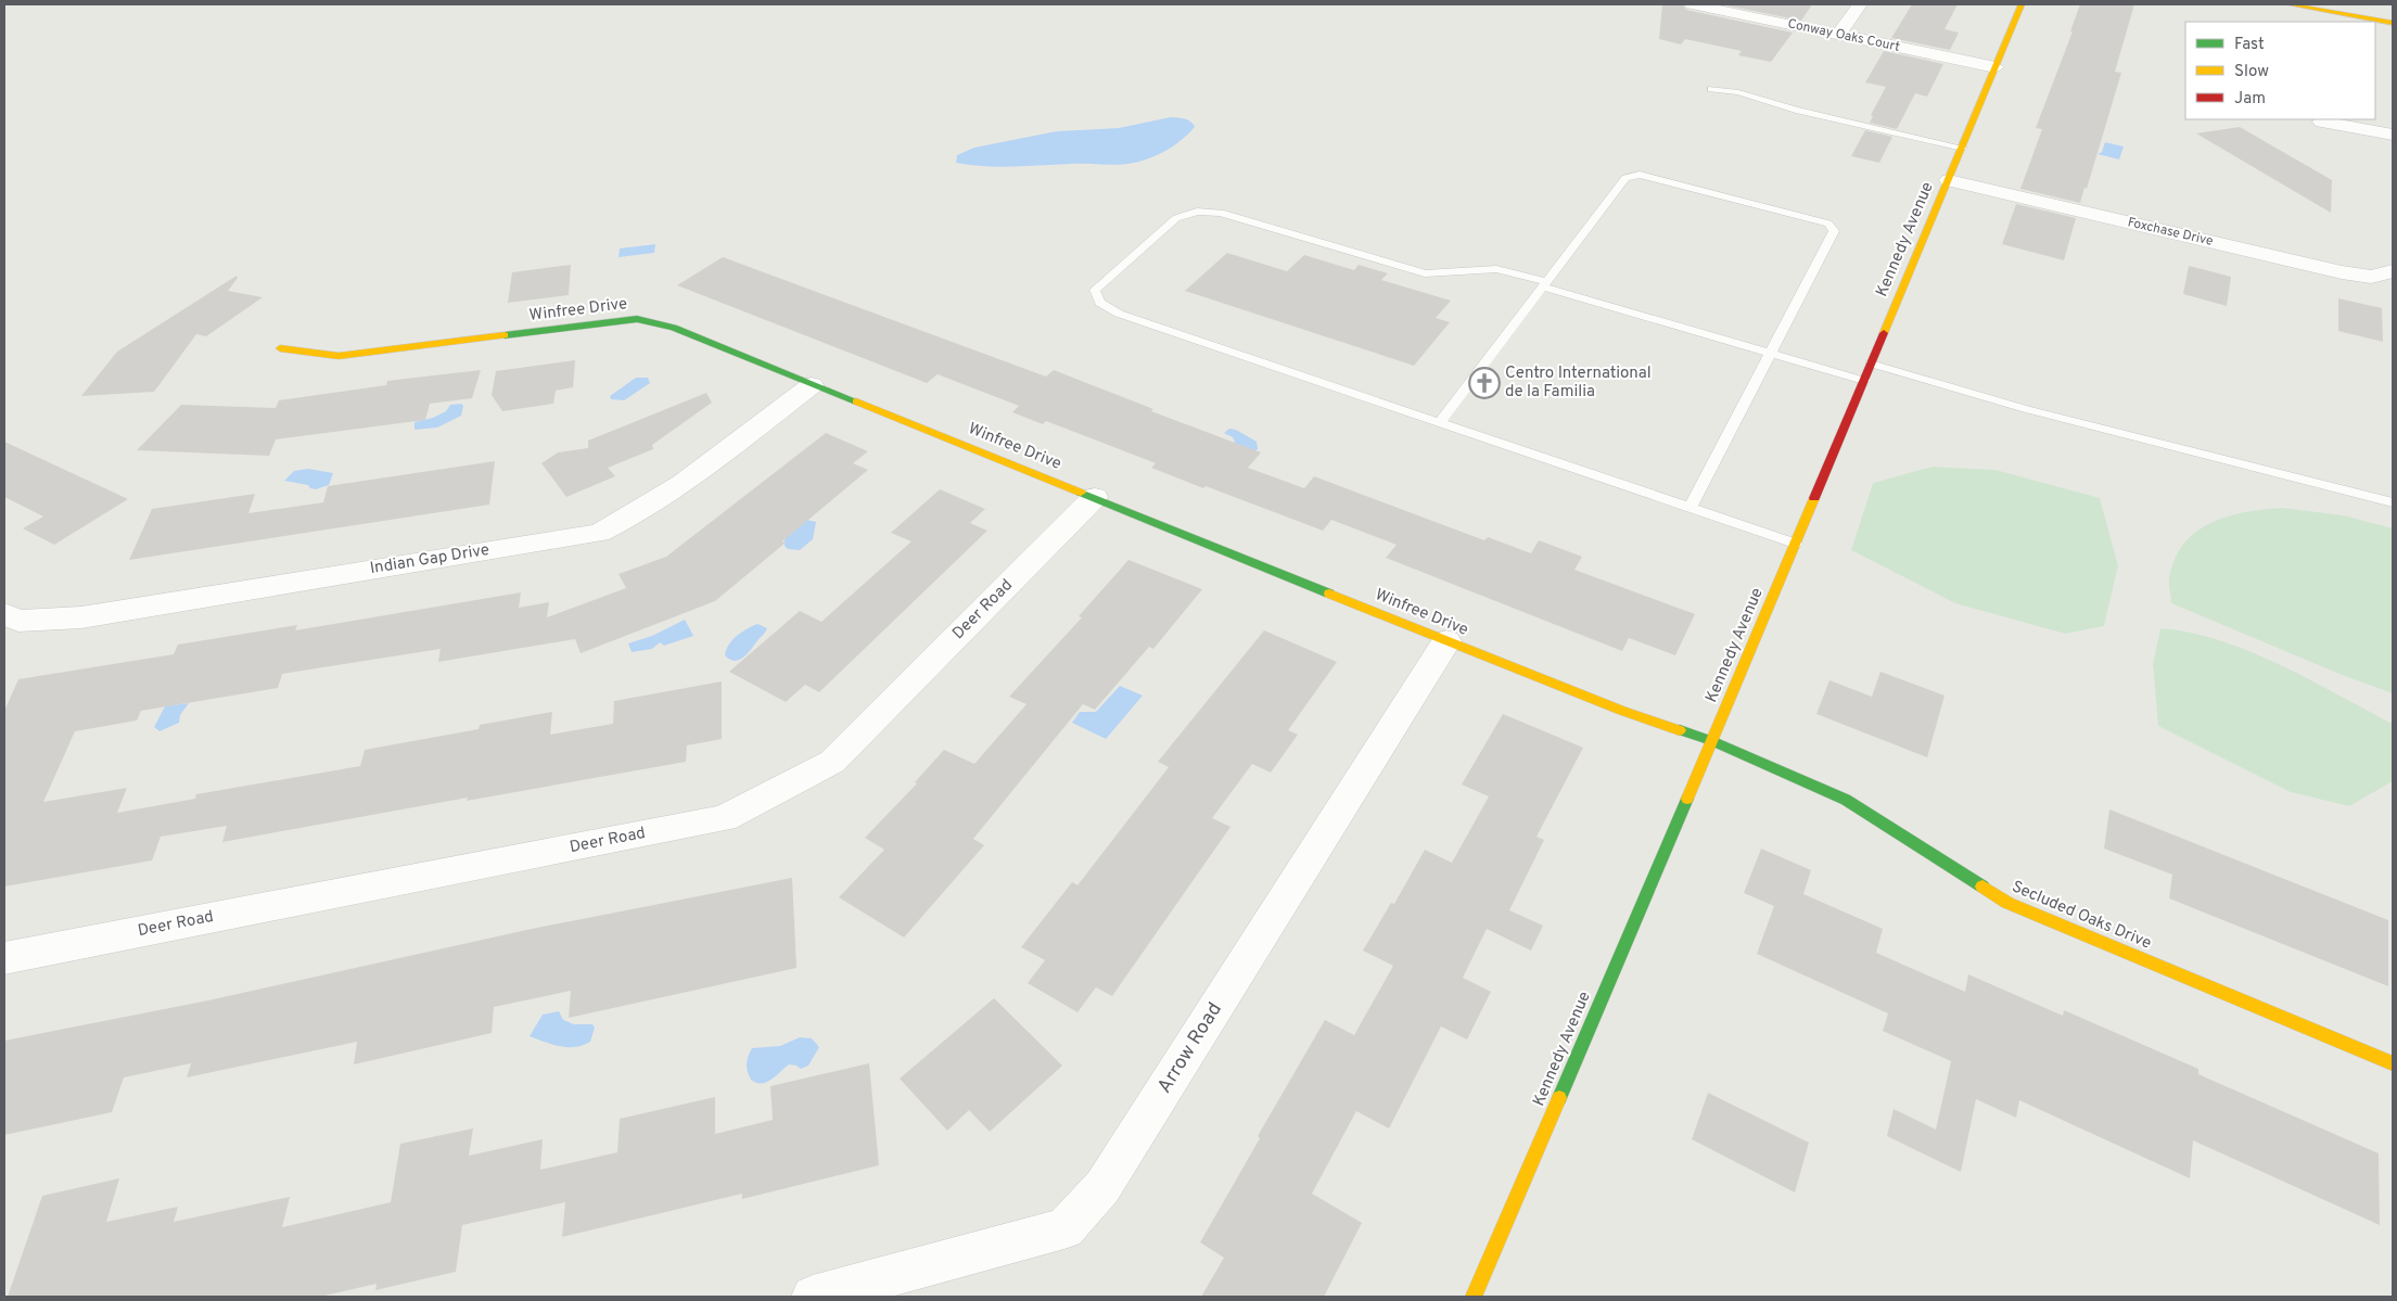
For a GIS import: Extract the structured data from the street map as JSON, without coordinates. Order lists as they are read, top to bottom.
{
  "streets": {
    "street": [
      "Conway Oaks Court",
      "Foxchase Drive",
      "Kennedy Avenue",
      "Winfree Drive",
      "Indian Gap Drive",
      "Deer Road",
      "Secluded Oaks Drive",
      "Arrow Road"
    ]
  },
  "crossings": [
    ["Conway Oaks Court", "Kennedy Avenue"],
    ["Foxchase Drive", "Kennedy Avenue"],
    ["Kennedy Avenue", "Winfree Drive"],
    ["Kennedy Avenue", "Secluded Oaks Drive"],
    ["Winfree Drive", "Indian Gap Drive"],
    ["Winfree Drive", "Deer Road"],
    ["Winfree Drive", "Secluded Oaks Drive"],
    ["Winfree Drive", "Arrow Road"]
  ],
  "places": {
    "church": ["Centro International de la Familia"]
  },
  "legend": ["Fast", "Slow", "Jam"]
}
